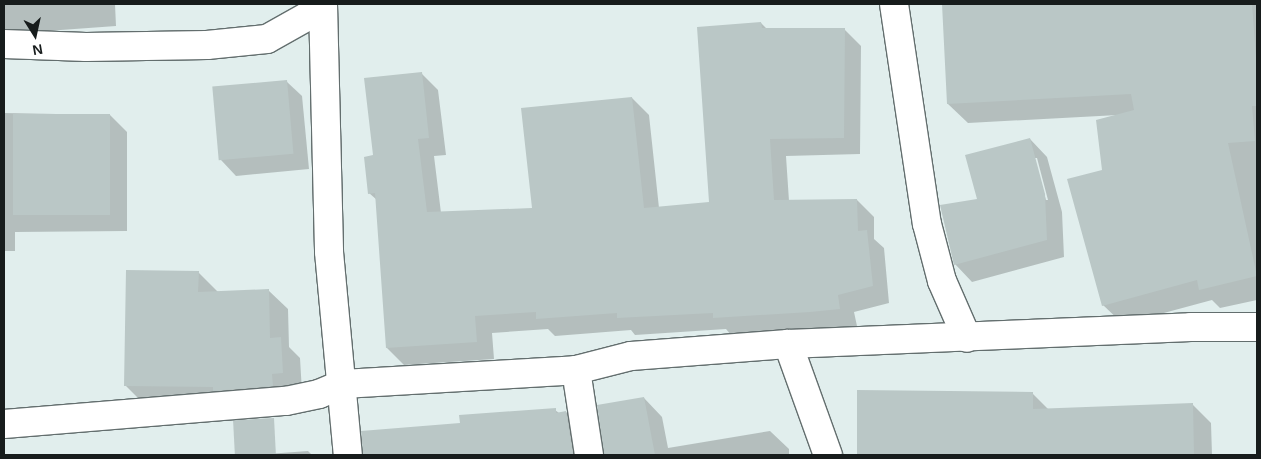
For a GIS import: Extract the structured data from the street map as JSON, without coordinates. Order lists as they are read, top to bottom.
{
  "north": "bottom"
}
